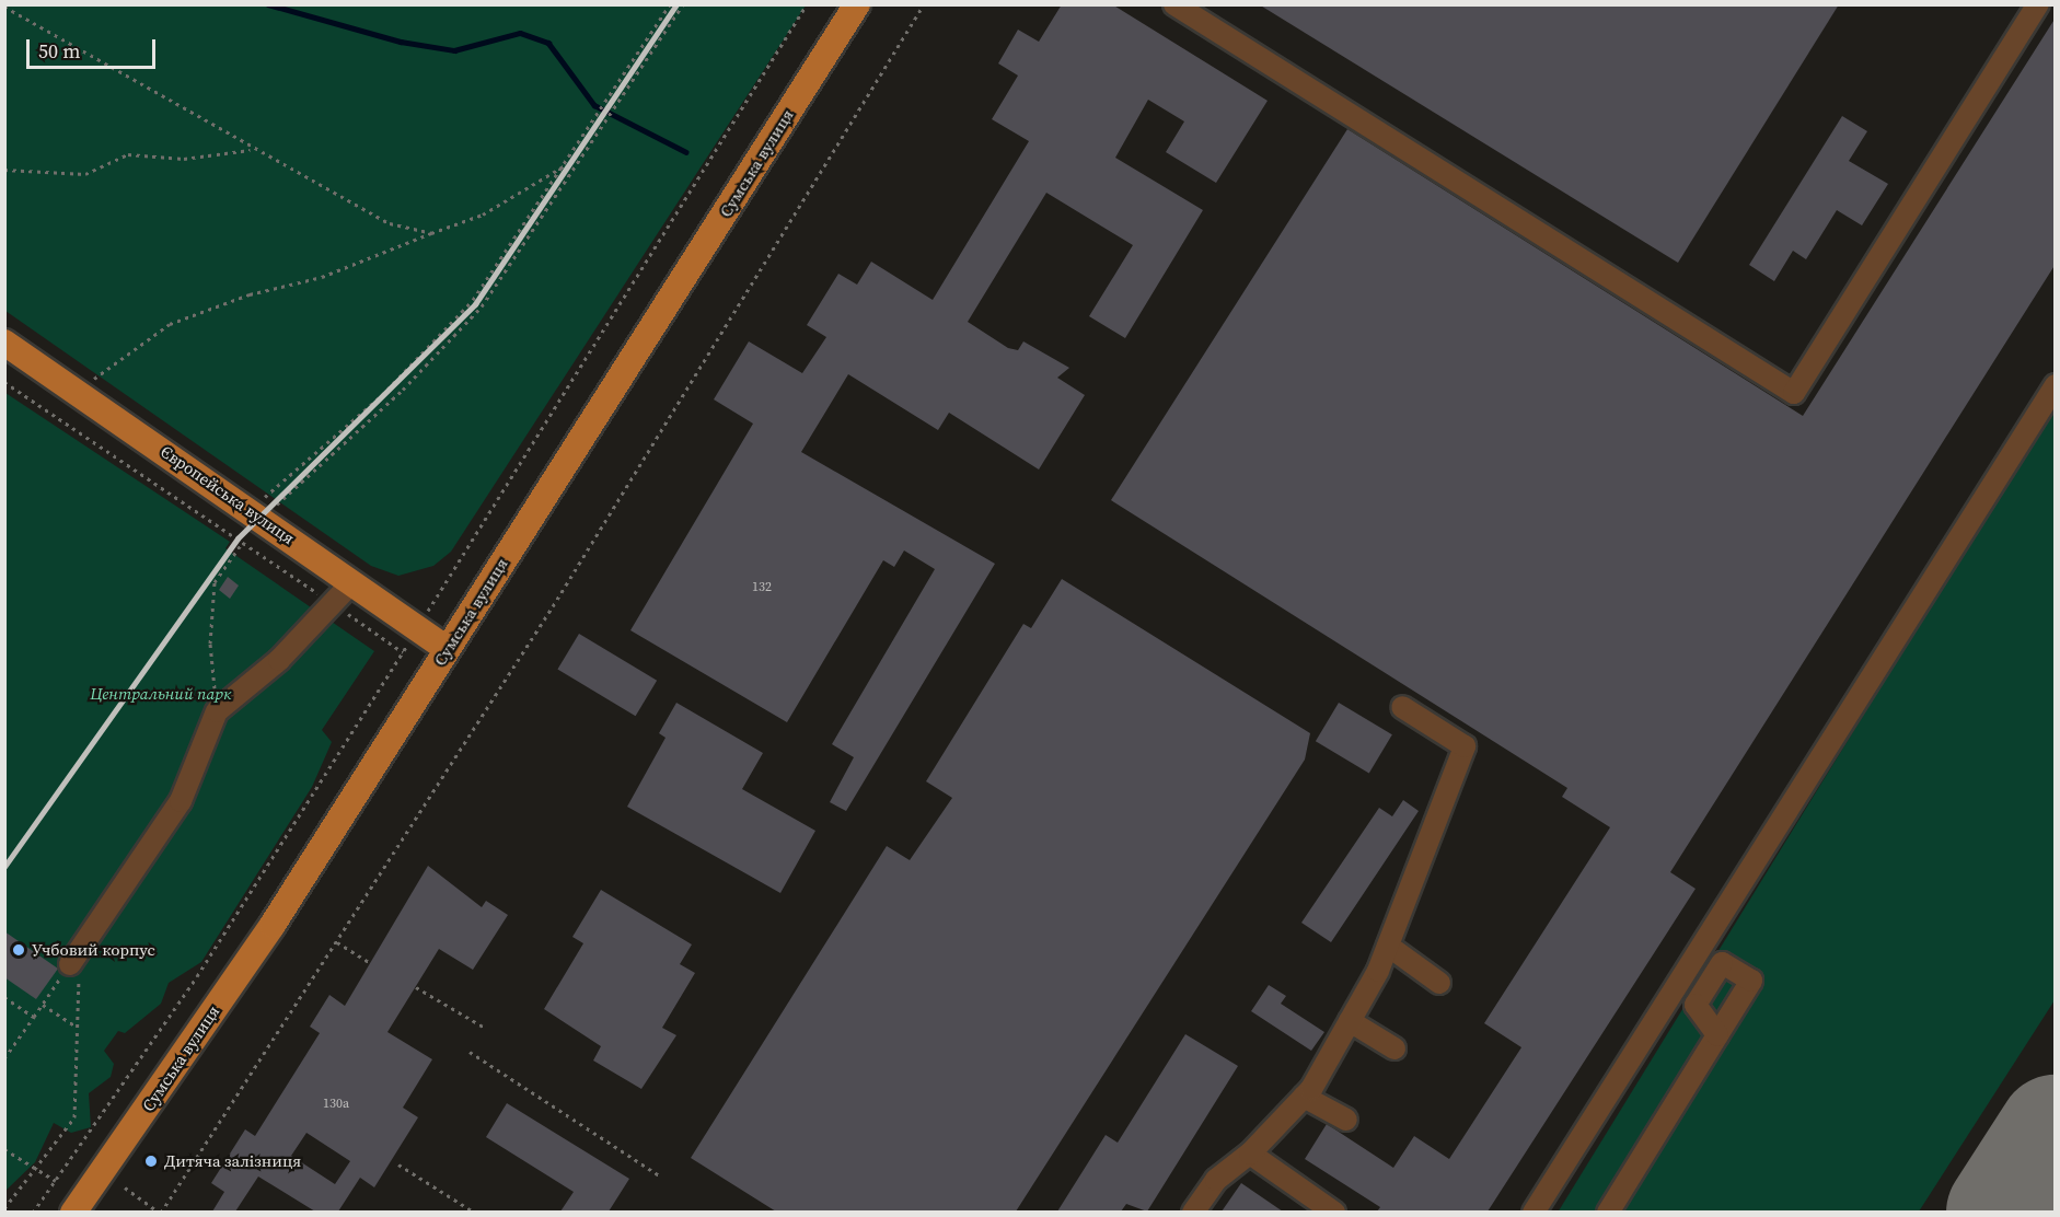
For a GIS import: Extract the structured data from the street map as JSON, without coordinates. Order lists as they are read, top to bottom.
{
  "streets": {
    "main road": ["Сумська вулиця", "Європейська вулиця"]
  },
  "crossings": [
    ["Сумська вулиця", "Європейська вулиця"]
  ],
  "parks": ["Центральний парк"],
  "places": ["Учбовий корпус", "Дитяча залізниця"],
  "house_numbers": ["132", "130а"],
  "scale_bar": "50 m"
}
